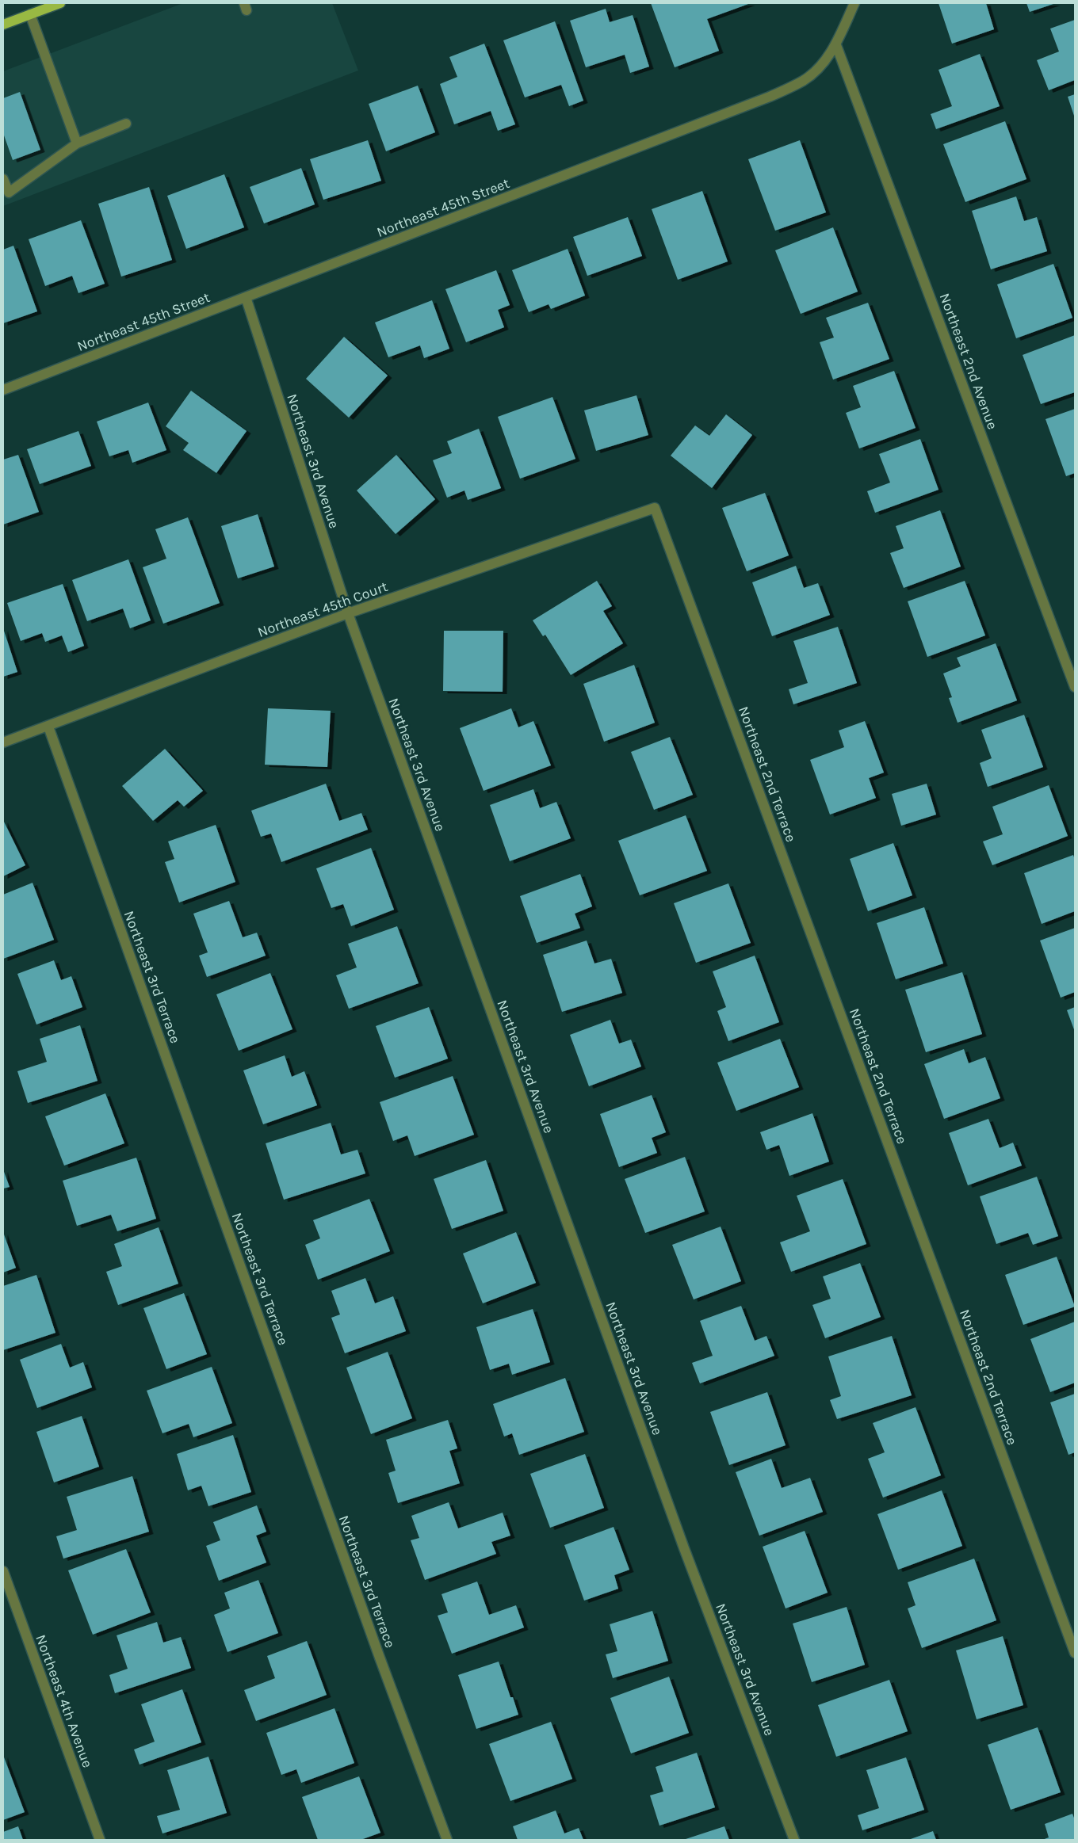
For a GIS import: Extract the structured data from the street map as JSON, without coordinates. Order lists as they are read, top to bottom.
{
  "streets": {
    "street": [
      "Northeast 45th Street",
      "Northeast 2nd Avenue",
      "Northeast 3rd Avenue",
      "Northeast 45th Court",
      "Northeast 2nd Terrace",
      "Northeast 3rd Terrace",
      "Northeast 4th Avenue"
    ]
  },
  "crossings": [
    ["Northeast 45th Street", "Northeast 2nd Avenue"],
    ["Northeast 45th Street", "Northeast 3rd Avenue"],
    ["Northeast 3rd Avenue", "Northeast 45th Court"],
    ["Northeast 45th Court", "Northeast 2nd Terrace"],
    ["Northeast 45th Court", "Northeast 3rd Terrace"]
  ]
}
